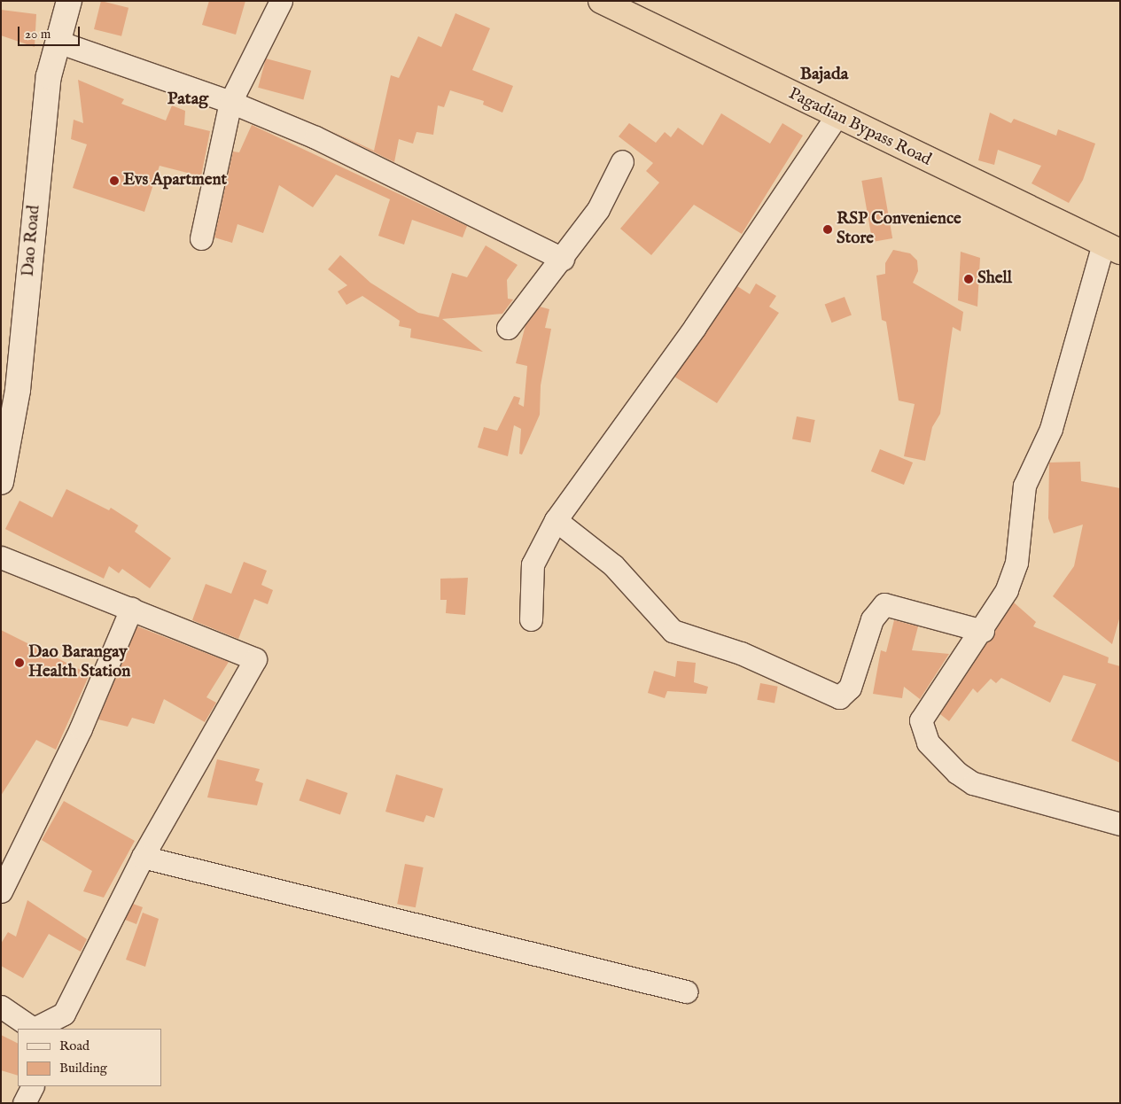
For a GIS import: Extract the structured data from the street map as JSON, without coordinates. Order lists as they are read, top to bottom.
{
  "streets": {
    "highway": ["Pagadian Bypass Road"],
    "street": ["Dao Road"]
  },
  "districts": ["Bajada", "Patag"],
  "places": [
    "Evs Apartment",
    "RSP Convenience Store",
    "Shell",
    "Dao Barangay Health Station"
  ],
  "legend": ["Road", "Building"],
  "scale_bar": "20 m"
}
